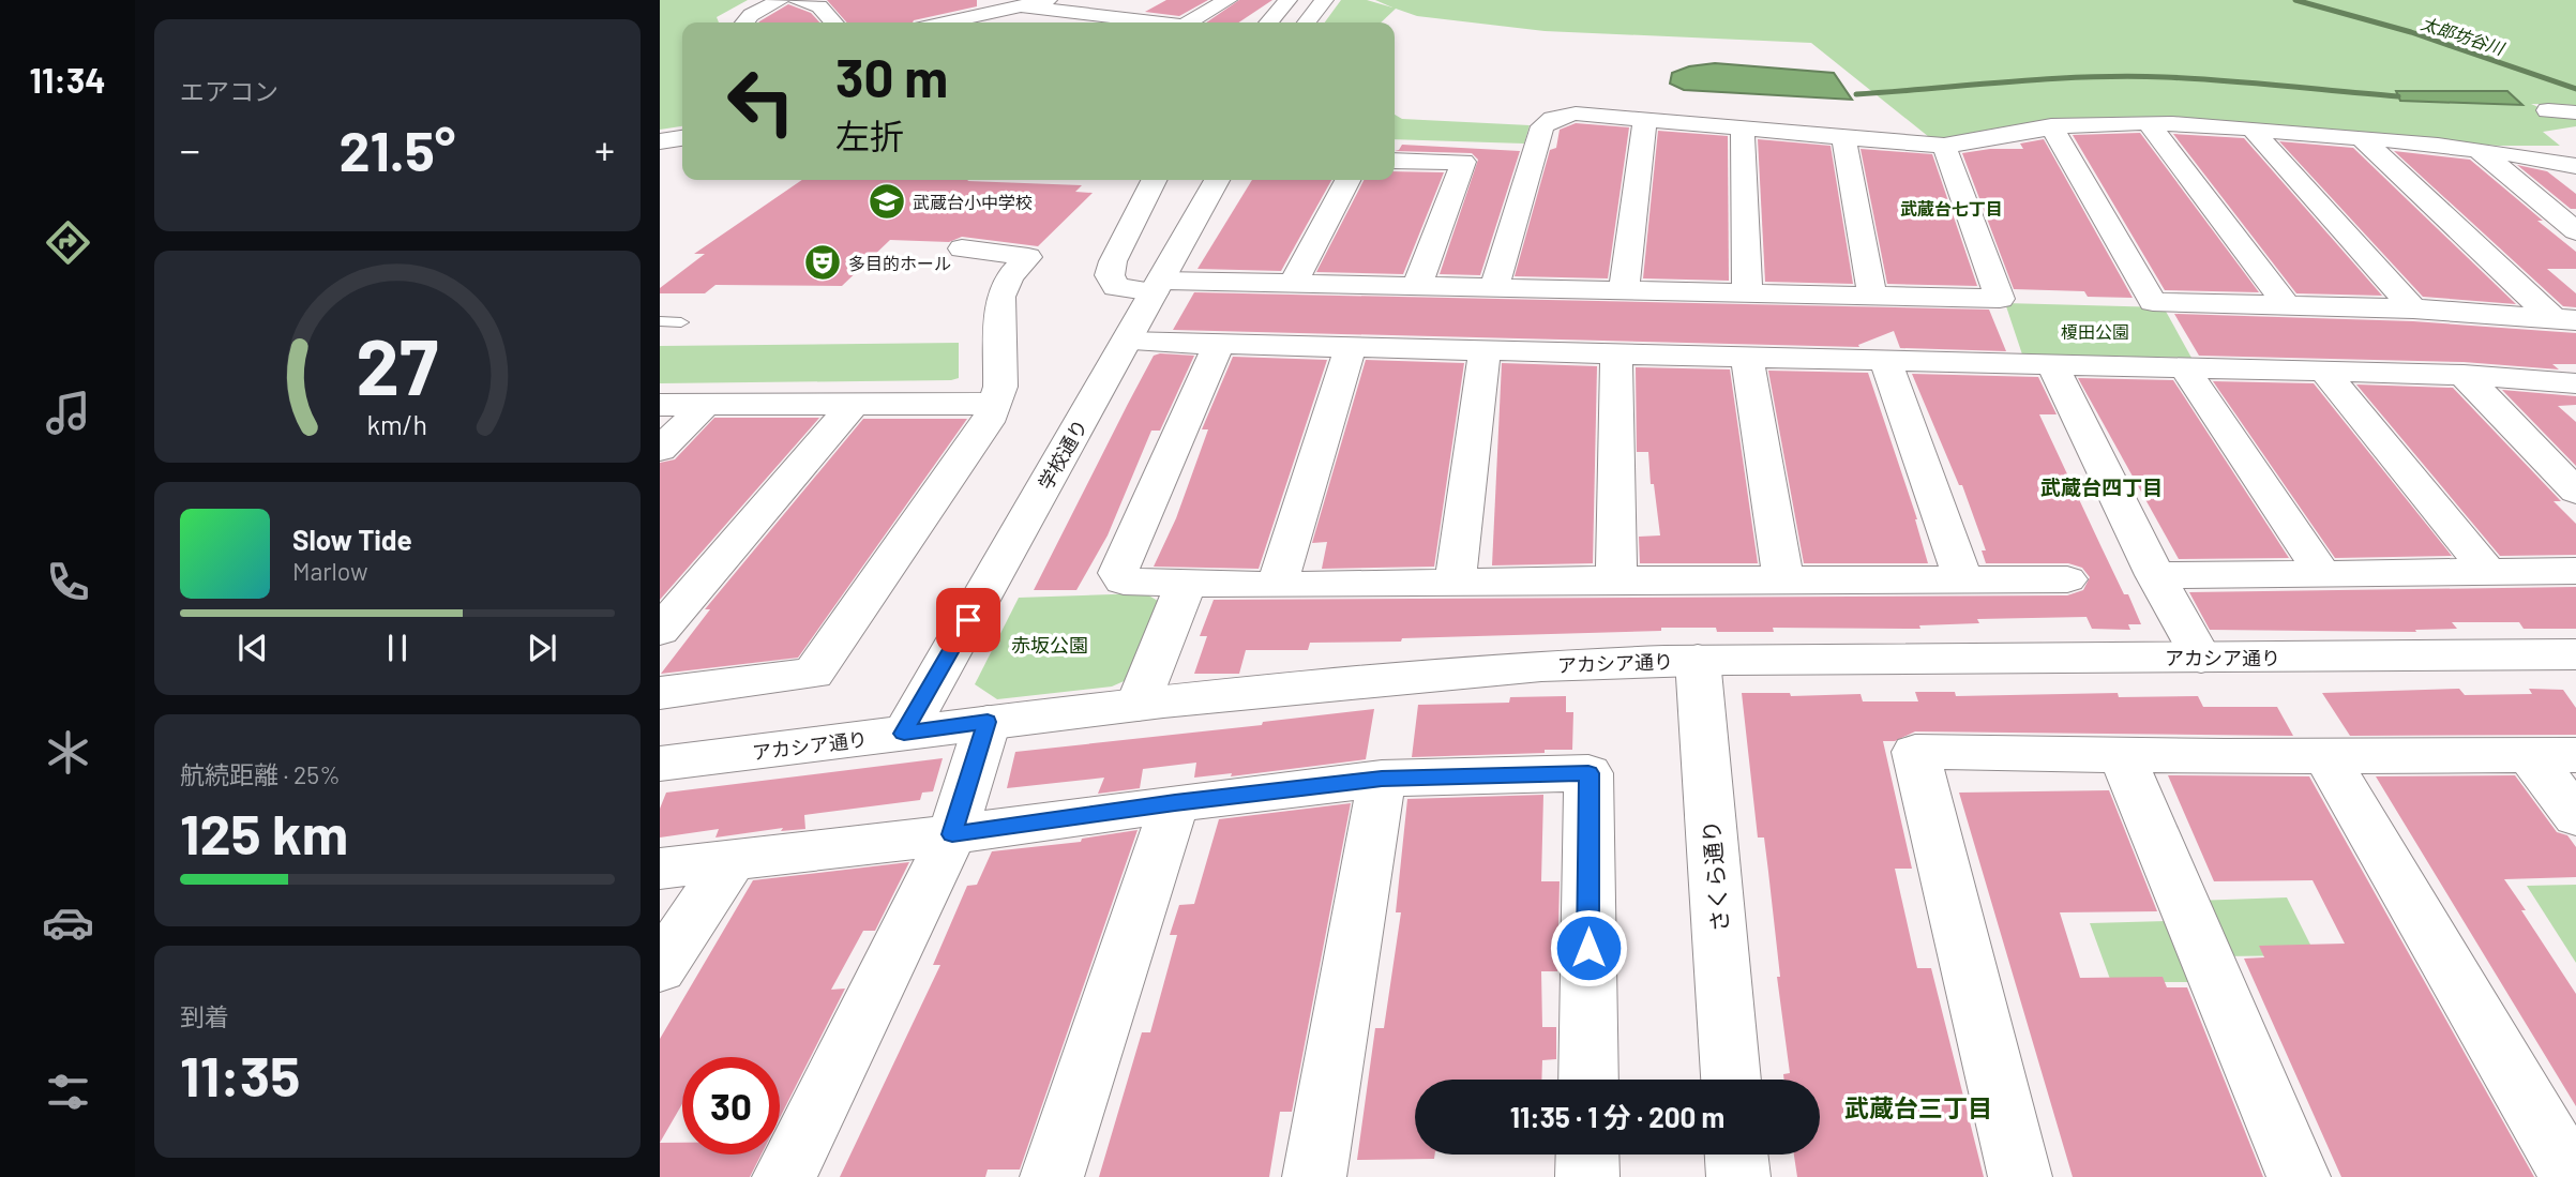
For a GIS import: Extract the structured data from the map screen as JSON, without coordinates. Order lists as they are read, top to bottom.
{
  "streets": {
    "street": ["学校通り", "アカシア通り", "さくら通り"]
  },
  "crossings": [
    ["学校通り", "アカシア通り"],
    ["アカシア通り", "さくら通り"]
  ],
  "districts": ["武蔵台七丁目", "武蔵台四丁目", "武蔵台三丁目"],
  "water": ["太郎坊谷川"],
  "parks": ["榎田公園", "赤坂公園"],
  "places": {
    "school or university": ["武蔵台小中学校"],
    "theatre": ["多目的ホール"]
  },
  "page": {
    "tabs": "11:34",
    "tile": [
      "エアコン",
      ["航続距離 · 25%", "125 km"],
      ["到着", "11:35"]
    ],
    "turn": ["30 m", "左折"],
    "heat": ["−", "21.5°", "+"],
    "song": ["Slow Tide", "Marlow"],
    "limit": "30",
    "trip": "11:35 · 1 分 · 200 m",
    "gauge": ["27", "km/h"]
  }
}
